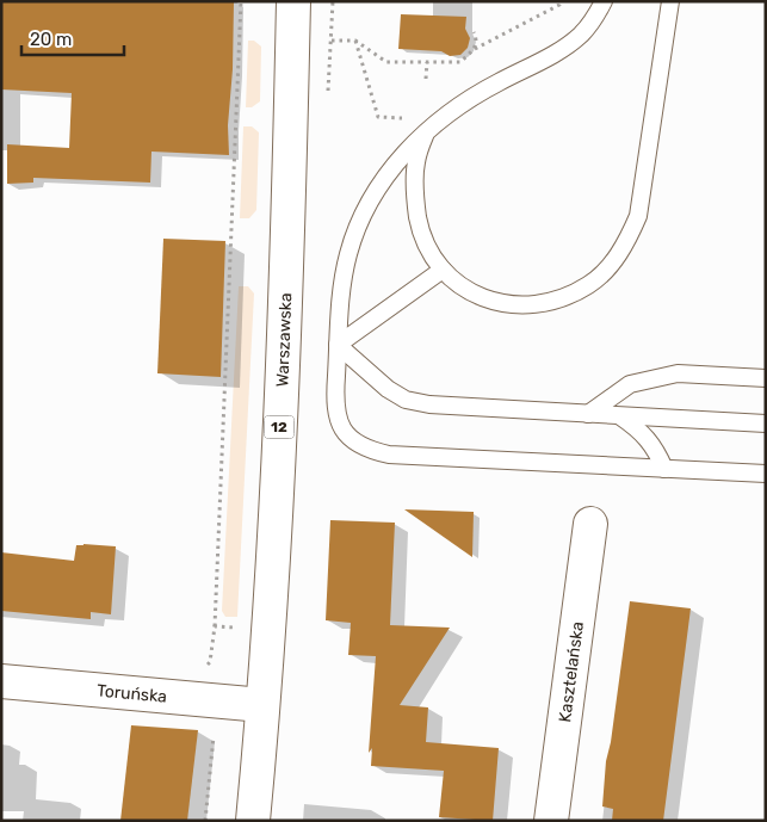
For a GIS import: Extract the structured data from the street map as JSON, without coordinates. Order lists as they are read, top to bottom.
{
  "streets": {
    "main road": [
      "Warszawska",
      "12",
      "Kasztelańska",
      "Toruńska"
    ]
  },
  "crossings": [
    ["Warszawska", "Toruńska"]
  ],
  "scale_bar": "20 m"
}
